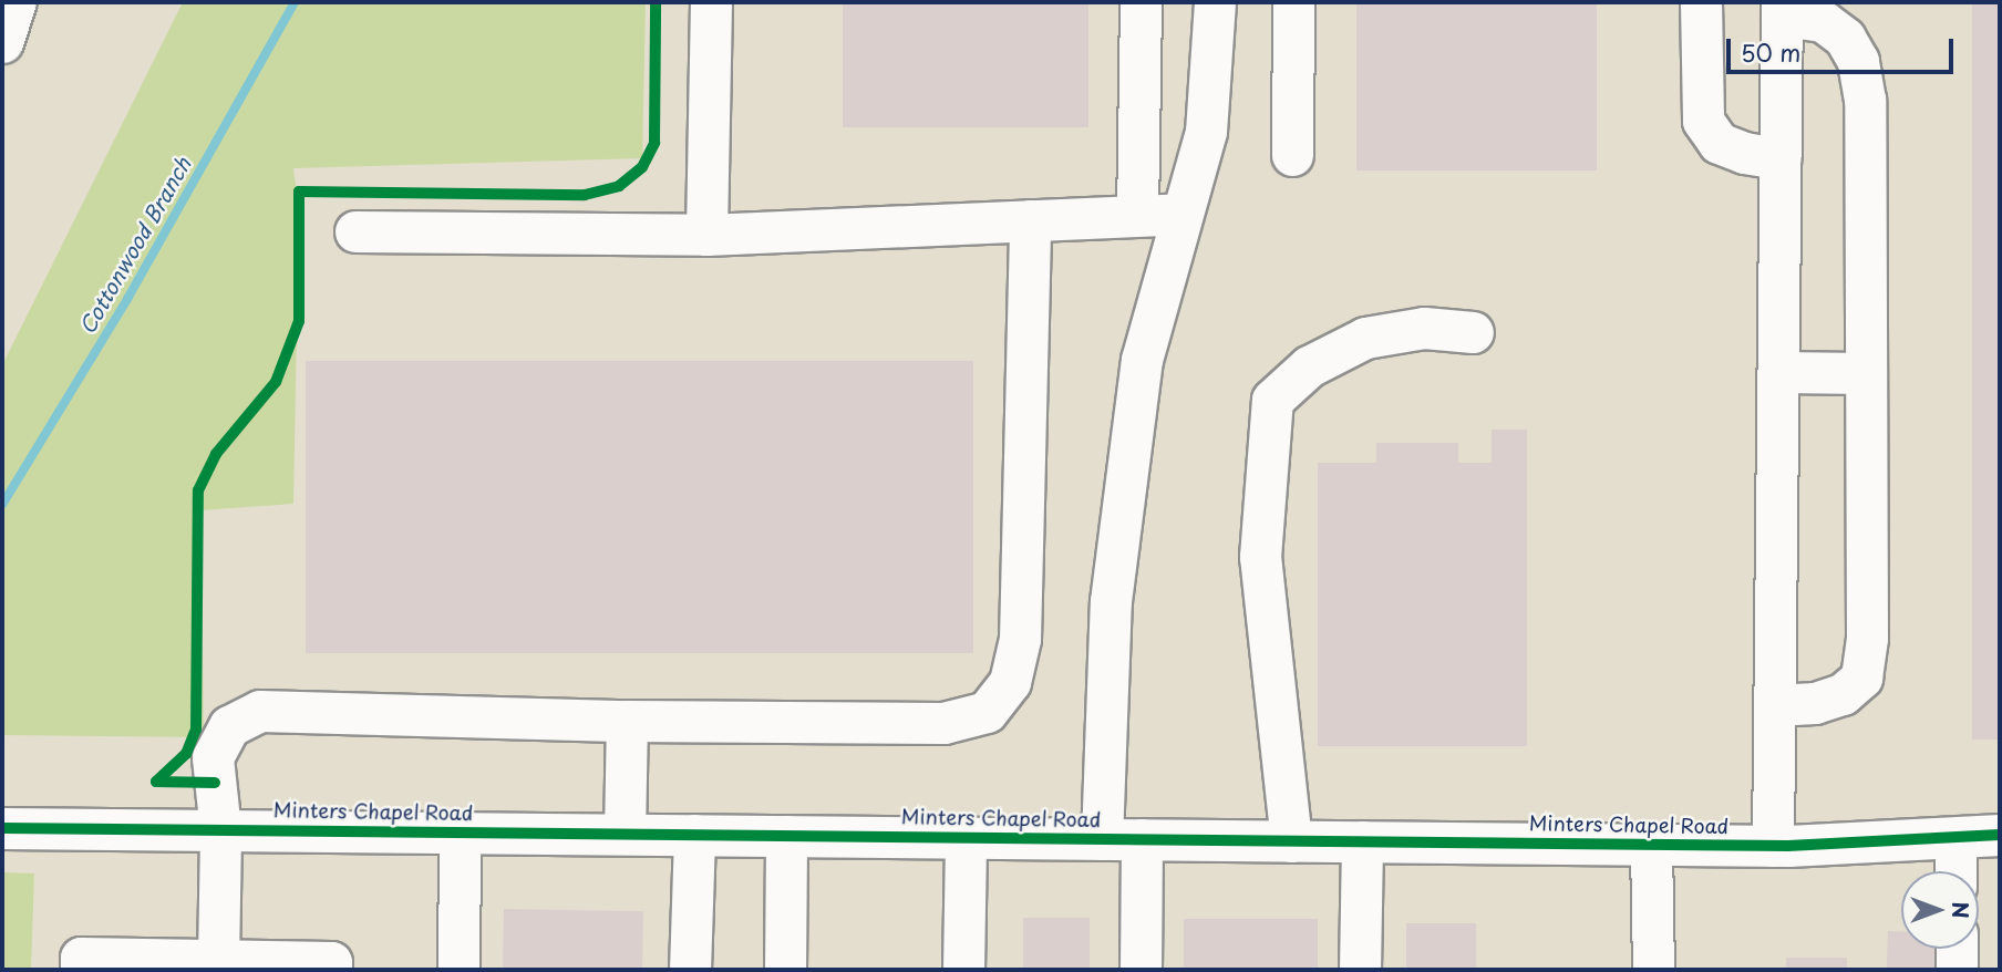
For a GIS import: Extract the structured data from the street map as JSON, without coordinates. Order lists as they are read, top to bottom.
{
  "streets": {
    "street": ["Minters Chapel Road"]
  },
  "water": ["Cottonwood Branch"],
  "scale_bar": "50 m",
  "north": "right"
}
